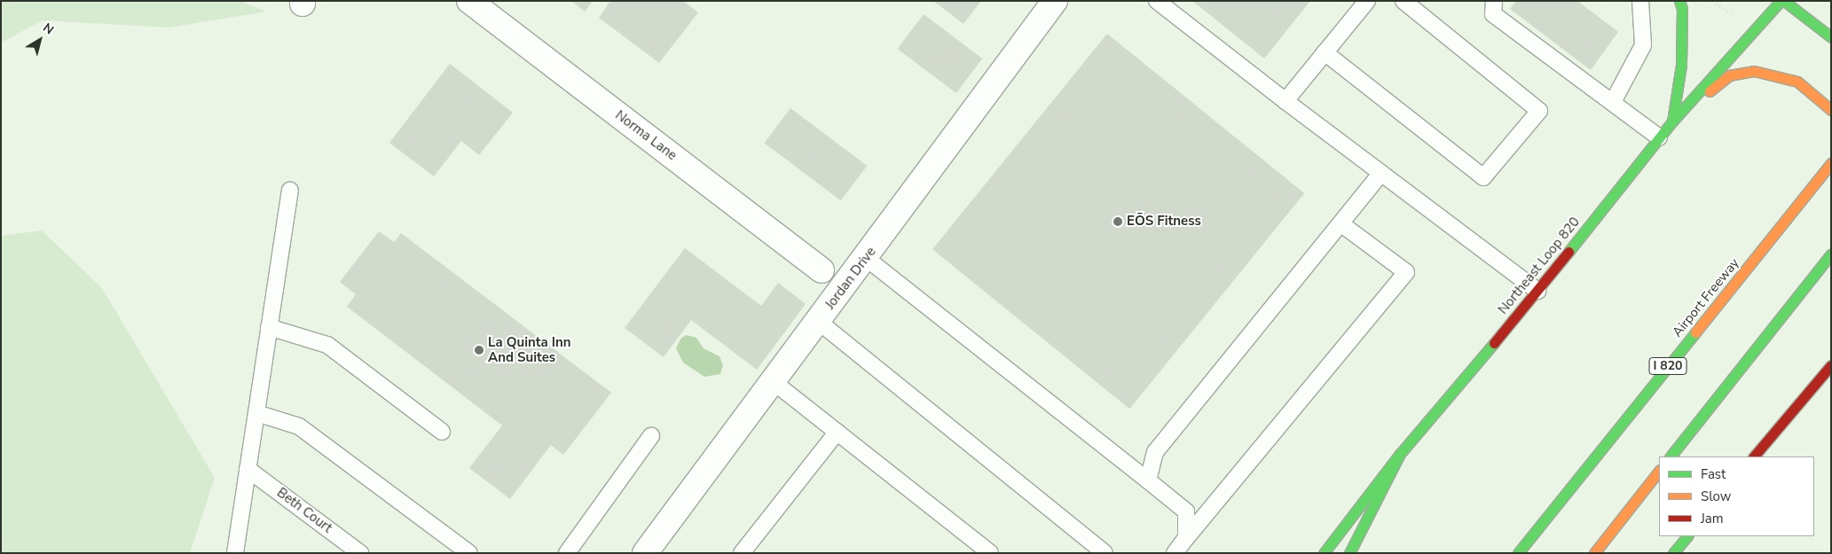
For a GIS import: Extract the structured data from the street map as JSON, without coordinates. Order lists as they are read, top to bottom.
{
  "streets": {
    "main road": ["Northeast Loop 820", "Airport Freeway", "I 820"],
    "street": ["Norma Lane", "Jordan Drive"],
    "lane": ["Beth Court"]
  },
  "places": ["EŌS Fitness", "La Quinta Inn And Suites"],
  "legend": ["Fast", "Slow", "Jam"],
  "north": "top right"
}
